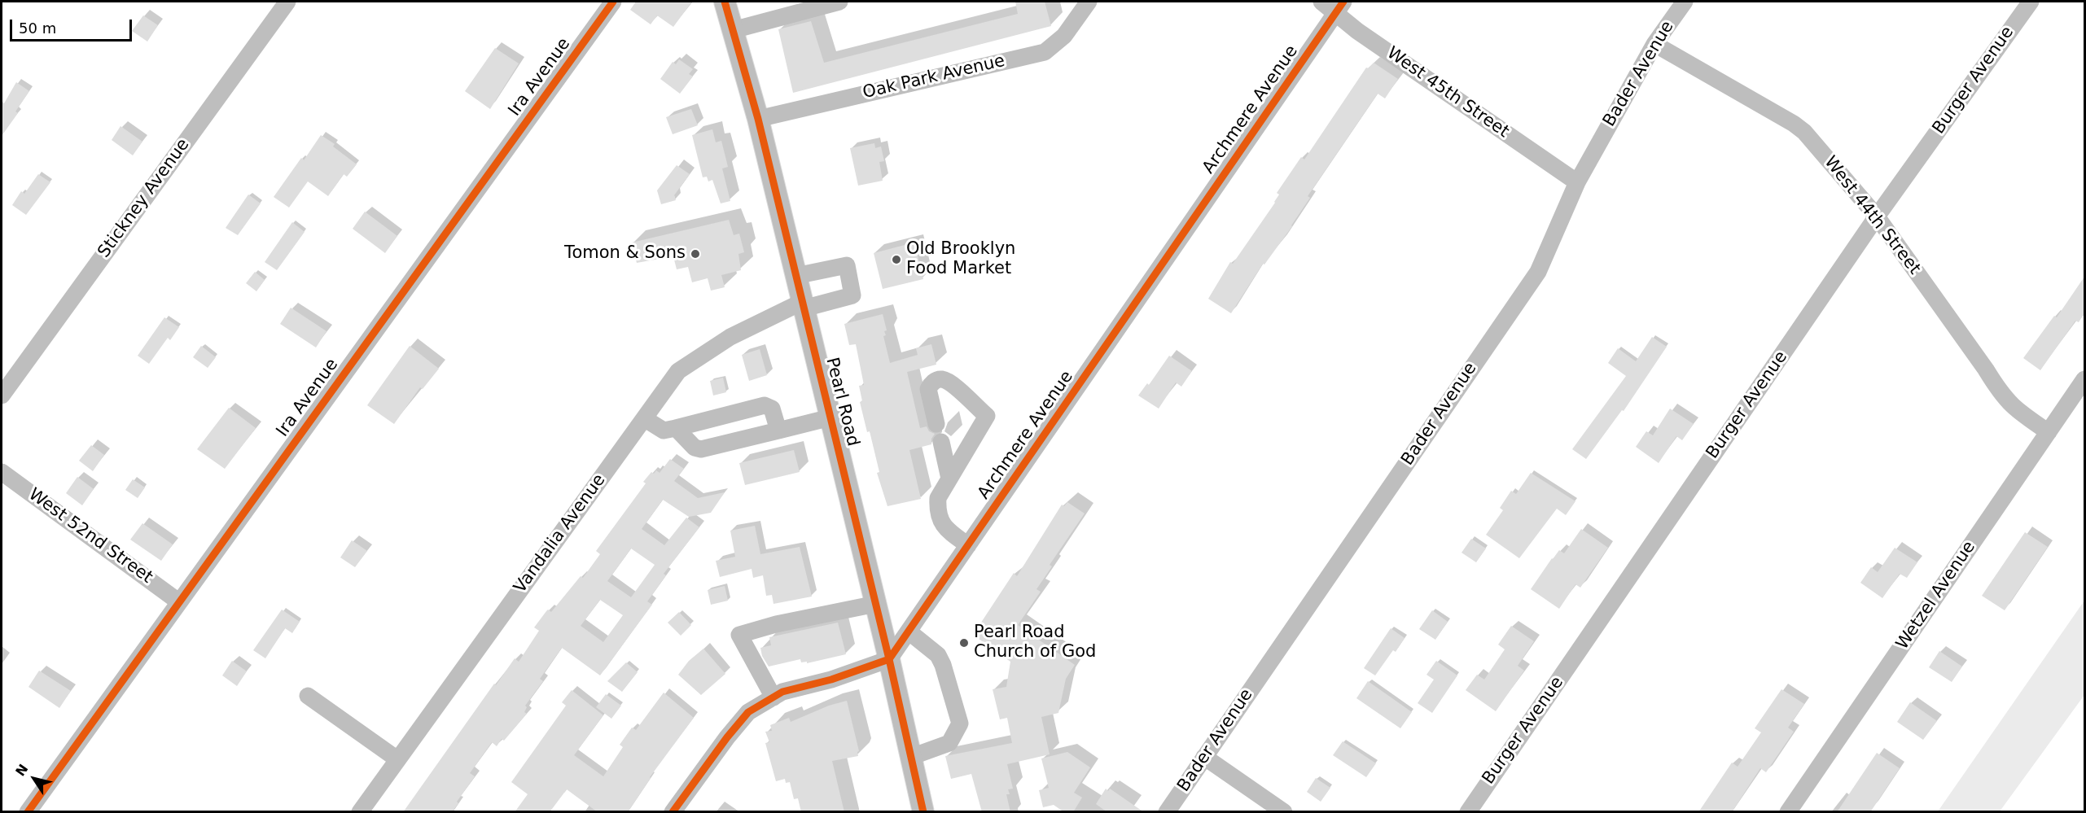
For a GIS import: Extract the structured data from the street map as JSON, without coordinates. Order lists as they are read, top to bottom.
{
  "streets": {
    "main road": ["Pearl Road"],
    "street": [
      "Bader Avenue",
      "Ira Avenue",
      "Oak Park Avenue",
      "Burger Avenue",
      "West 45th Street",
      "Archmere Avenue",
      "Stickney Avenue",
      "West 44th Street",
      "Vandalia Avenue",
      "West 52nd Street",
      "Wetzel Avenue"
    ]
  },
  "crossings": [
    ["Bader Avenue", "West 45th Street"],
    ["Bader Avenue", "West 44th Street"],
    ["Ira Avenue", "West 52nd Street"],
    ["Oak Park Avenue", "Pearl Road"],
    ["Burger Avenue", "West 44th Street"],
    ["West 45th Street", "Archmere Avenue"],
    ["Archmere Avenue", "Pearl Road"],
    ["West 44th Street", "Wetzel Avenue"],
    ["Pearl Road", "Vandalia Avenue"]
  ],
  "places": ["Tomon & Sons", "Old Brooklyn Food Market", "Pearl Road Church of God"],
  "scale_bar": "50 m",
  "north": "top left"
}
